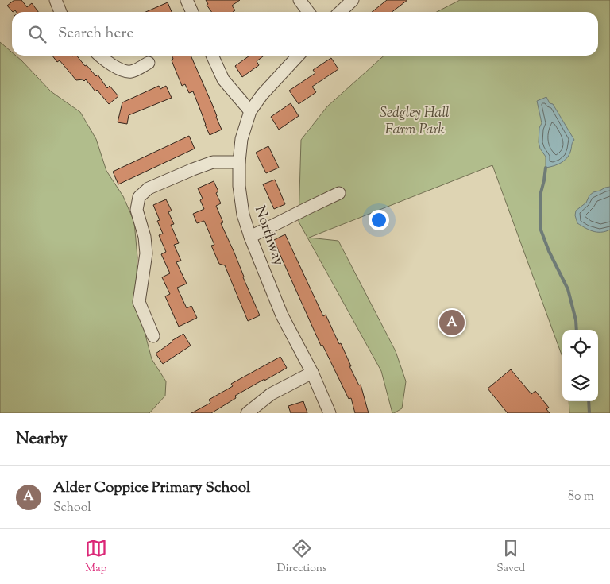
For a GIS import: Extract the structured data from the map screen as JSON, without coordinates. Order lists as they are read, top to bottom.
{
  "streets": {
    "street": ["Northway"]
  },
  "parks": ["Sedgley Hall Farm Park"],
  "page": {
    "search": "Search here",
    "pins": "A",
    "heading": "Nearby",
    "list": [
      {
        "mark": "A",
        "name": "Alder Coppice Primary School",
        "note": "School",
        "value": "80 m"
      }
    ],
    "nav": ["Map", "Directions", "Saved"]
  }
}
